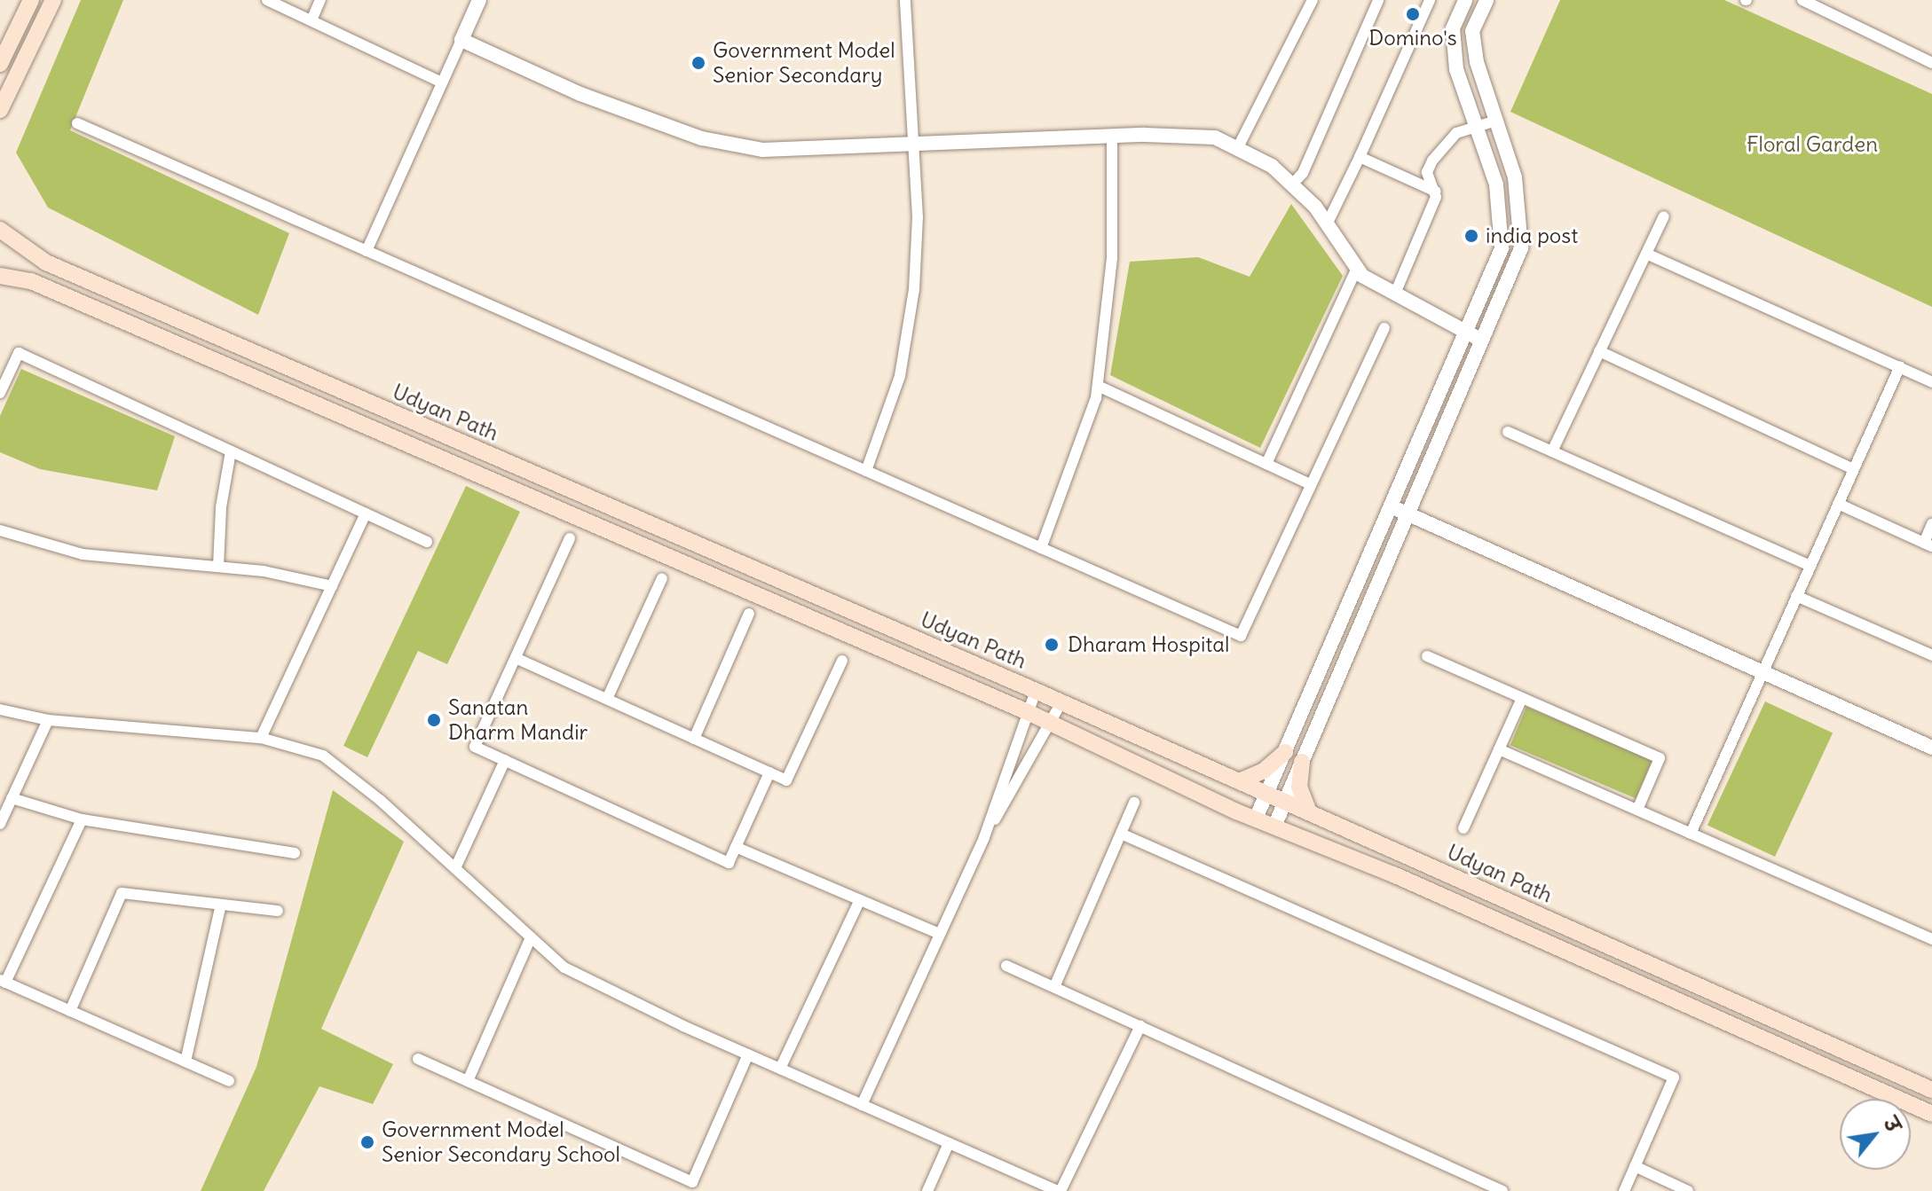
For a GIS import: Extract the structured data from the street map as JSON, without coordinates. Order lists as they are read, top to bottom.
{
  "streets": {
    "main road": ["Udyan Path"]
  },
  "parks": ["Floral Garden"],
  "places": [
    "Domino's",
    "Government Model Senior Secondary",
    "india post",
    "Dharam Hospital",
    "Sanatan Dharm Mandir",
    "Government Model Senior Secondary School"
  ],
  "north": "top right"
}
